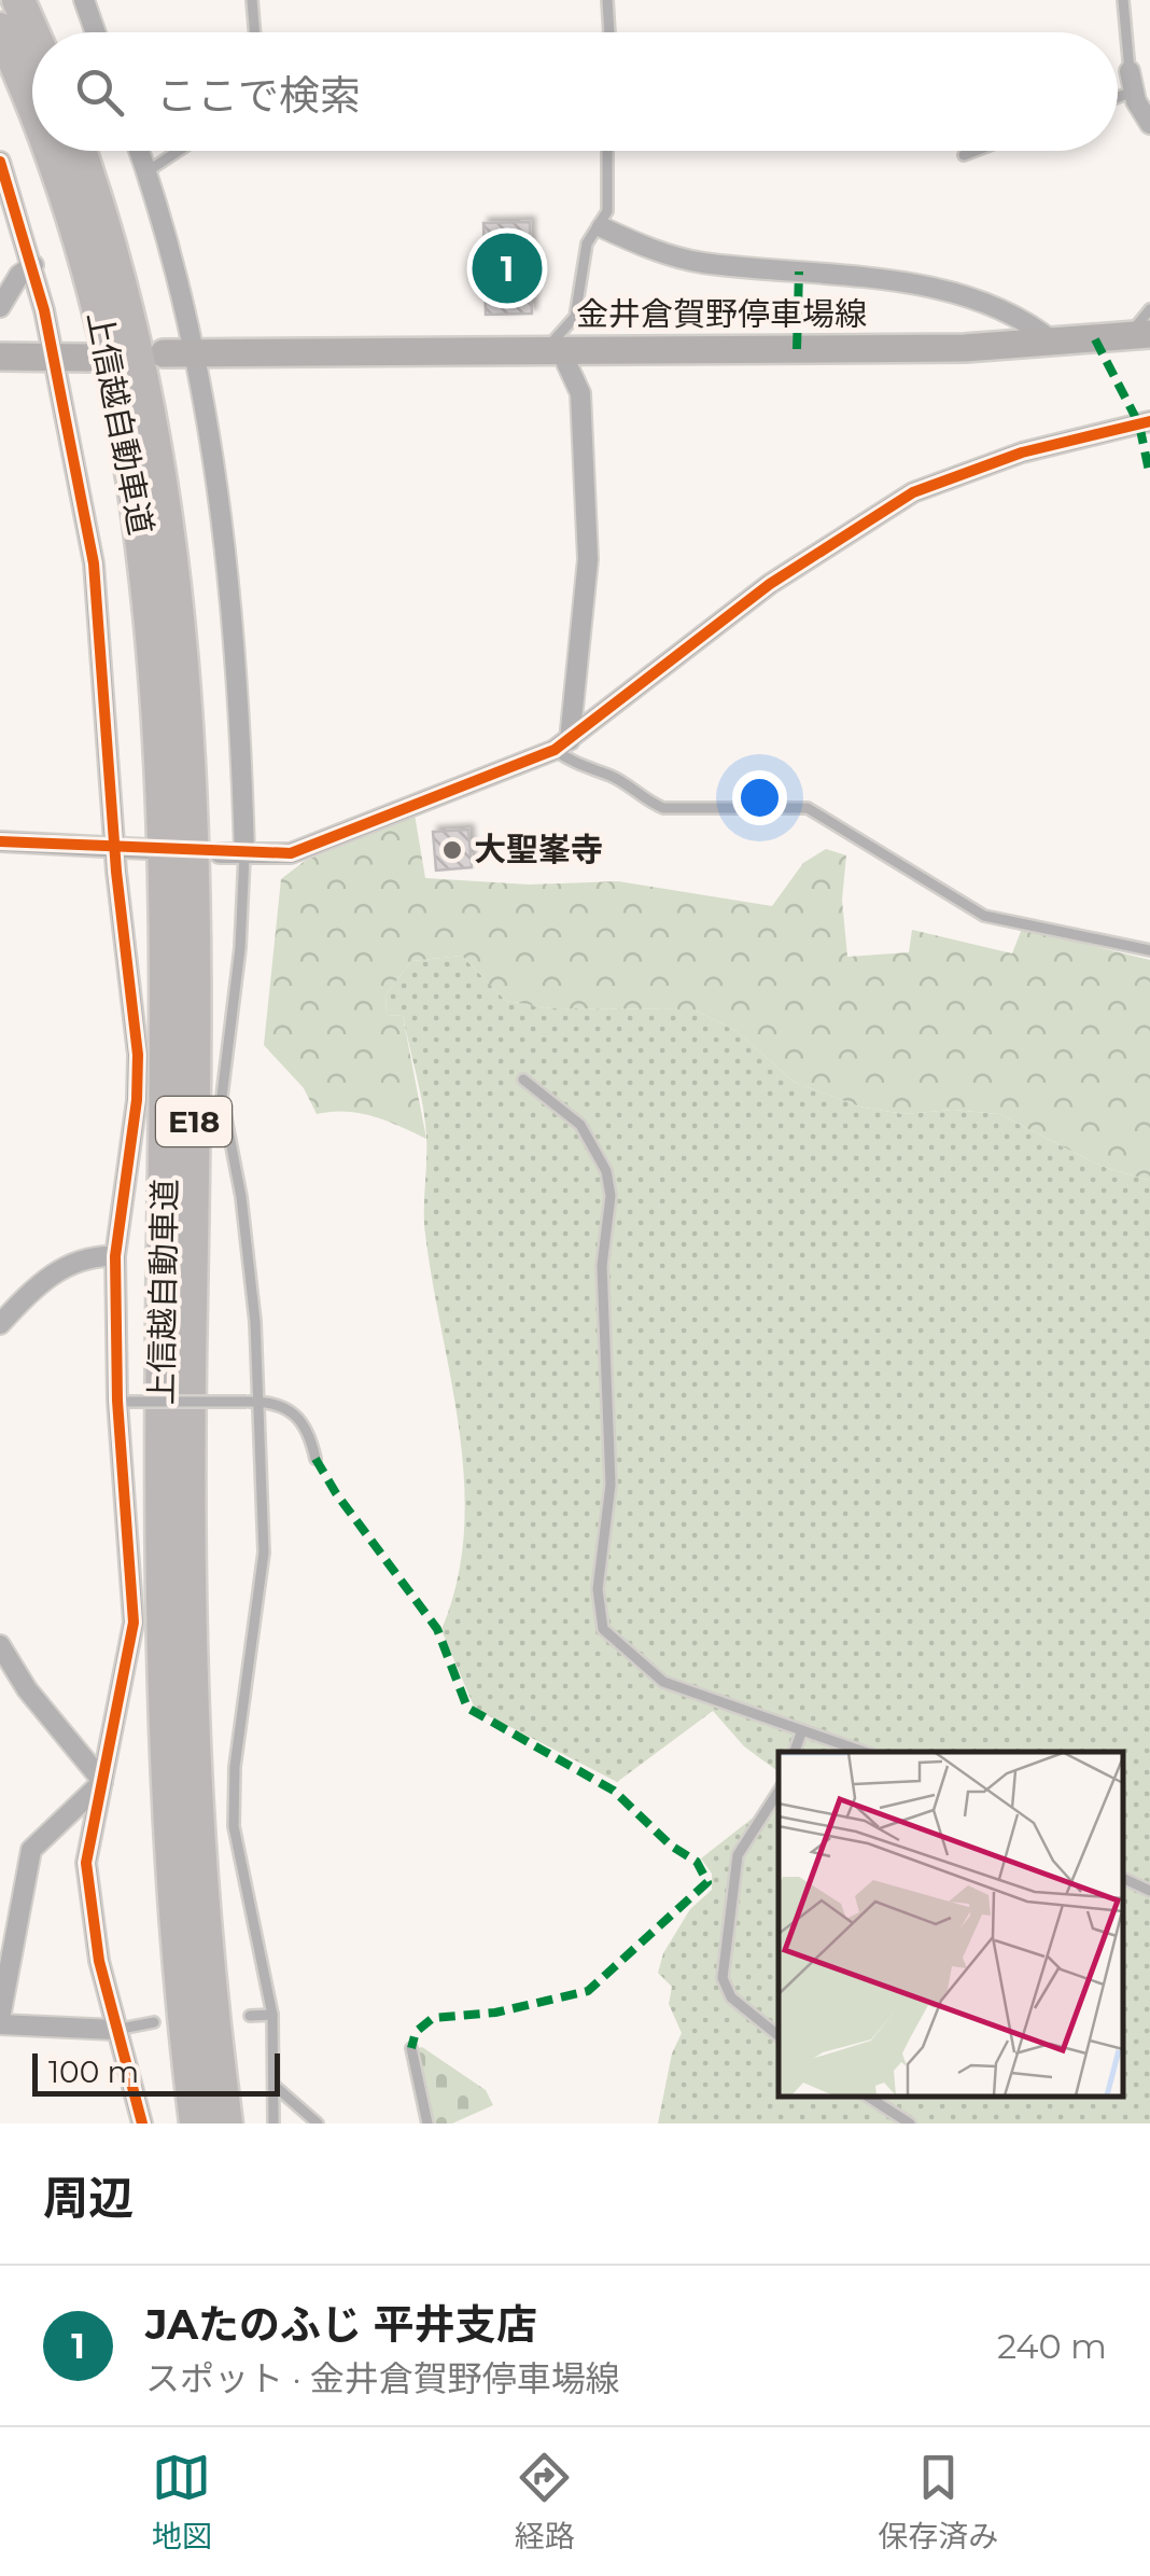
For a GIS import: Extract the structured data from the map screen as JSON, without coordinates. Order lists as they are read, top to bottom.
{
  "streets": {
    "highway": ["上信越自動車道", "E18"],
    "main road": ["金井倉賀野停車場線"]
  },
  "places": ["大聖峯寺"],
  "scale_bar": "100 m",
  "page": {
    "search": "ここで検索",
    "pins": "1",
    "scale": "100 m",
    "heading": "周辺",
    "list": [
      {
        "mark": "1",
        "name": "JAたのふじ 平井支店",
        "note": "スポット · 金井倉賀野停車場線",
        "value": "240 m"
      }
    ],
    "nav": ["地図", "経路", "保存済み"]
  }
}
